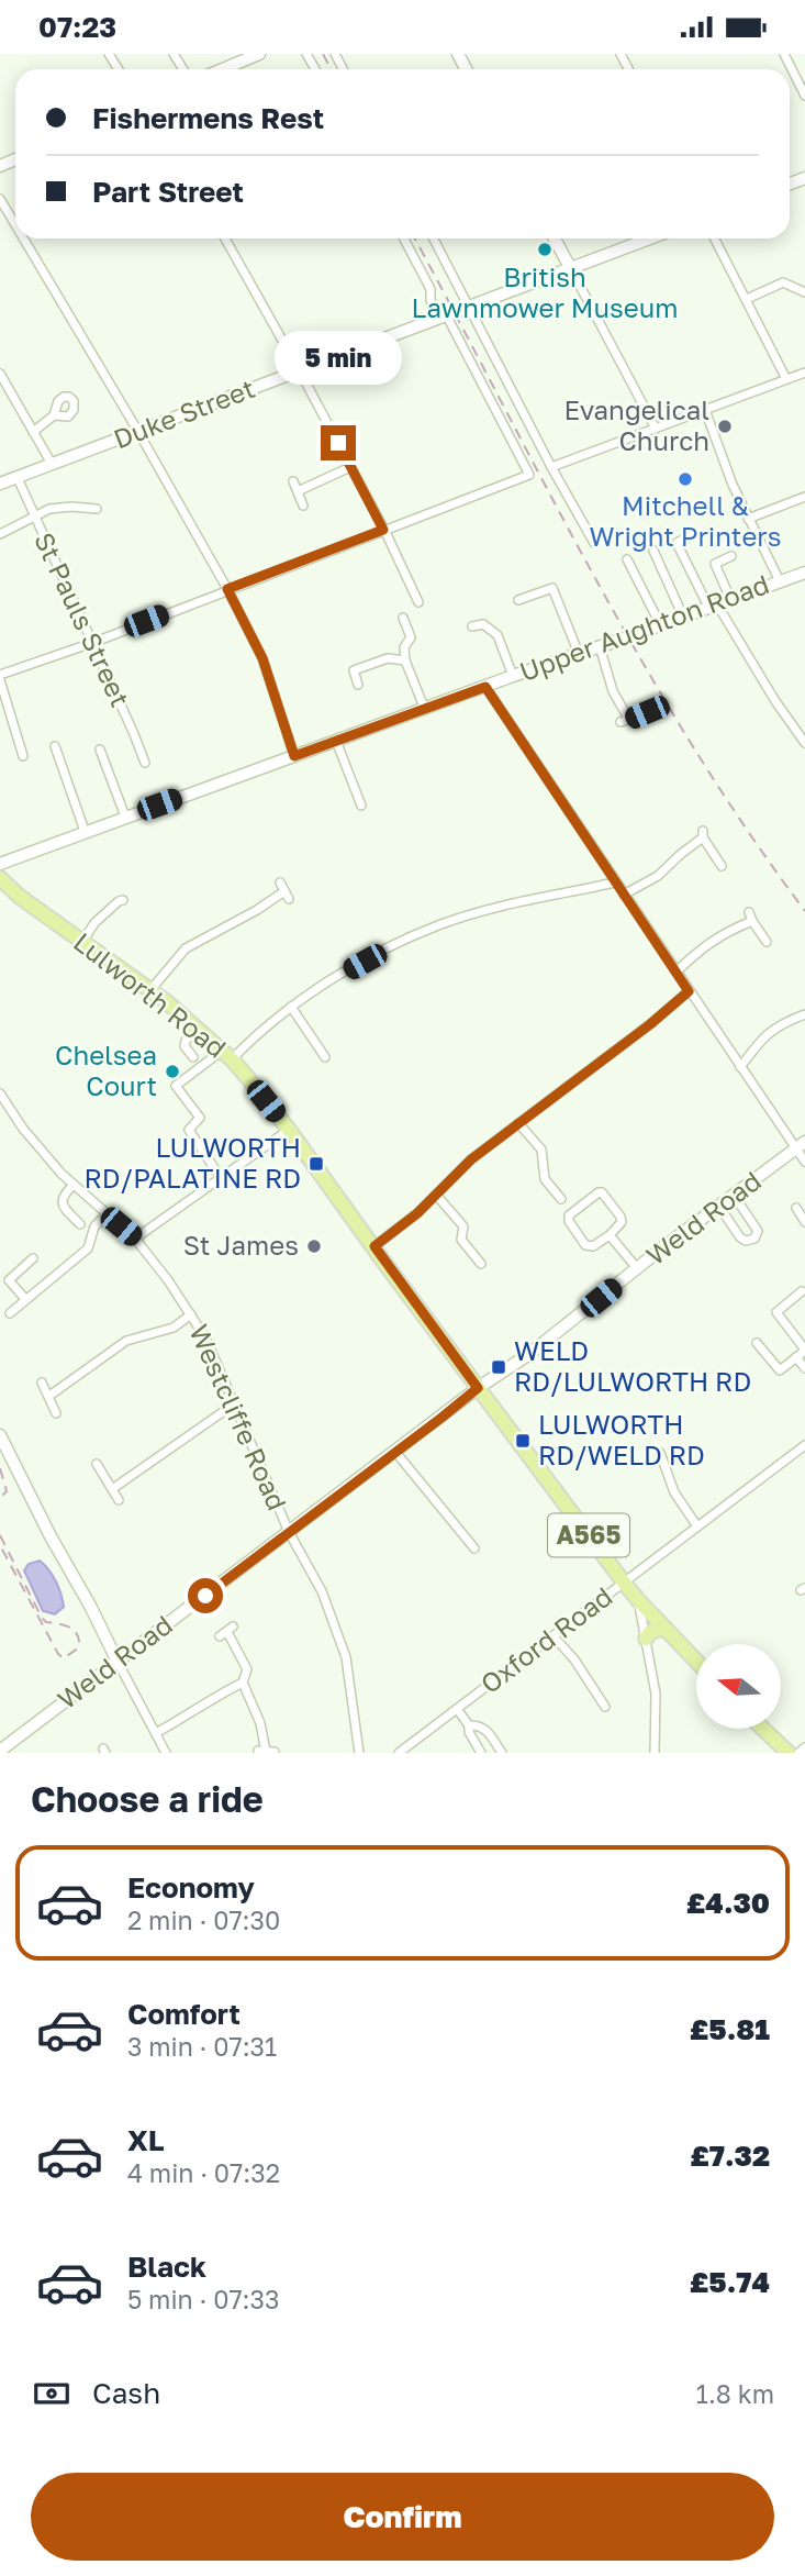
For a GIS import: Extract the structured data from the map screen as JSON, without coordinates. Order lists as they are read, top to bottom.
{
  "streets": {
    "highway": ["Lulworth Road", "A565"],
    "street": [
      "Duke Street",
      "St Pauls Street",
      "Upper Aughton Road",
      "Weld Road",
      "Westcliffe Road",
      "Oxford Road"
    ]
  },
  "crossings": [
    ["Duke Street", "St Pauls Street"],
    ["Lulworth Road", "Weld Road"],
    ["Lulworth Road", "A565"],
    ["Weld Road", "Westcliffe Road"],
    ["Weld Road", "A565"],
    ["A565", "Oxford Road"]
  ],
  "places": {
    "other": [
      "British Lawnmower Museum",
      "Evangelical Church",
      "Mitchell & Wright Printers",
      "Chelsea Court",
      "St James"
    ],
    "transit": ["LULWORTH RD/PALATINE RD", "WELD RD/LULWORTH RD", "LULWORTH RD/WELD RD"]
  },
  "north": "left",
  "page": {
    "status": "07:23",
    "banner": ["Fishermens Rest", "Part Street"],
    "bubble": "5 min",
    "heading": "Choose a ride",
    "list": [
      {
        "name": "Economy",
        "note": "2 min · 07:30",
        "value": "£4.30"
      },
      {
        "name": "Comfort",
        "note": "3 min · 07:31",
        "value": "£5.81"
      },
      {
        "name": "XL",
        "note": "4 min · 07:32",
        "value": "£7.32"
      },
      {
        "name": "Black",
        "note": "5 min · 07:33",
        "value": "£5.74"
      }
    ],
    "pay": ["Cash", "1.8 km"],
    "buttons": "Confirm"
  }
}
